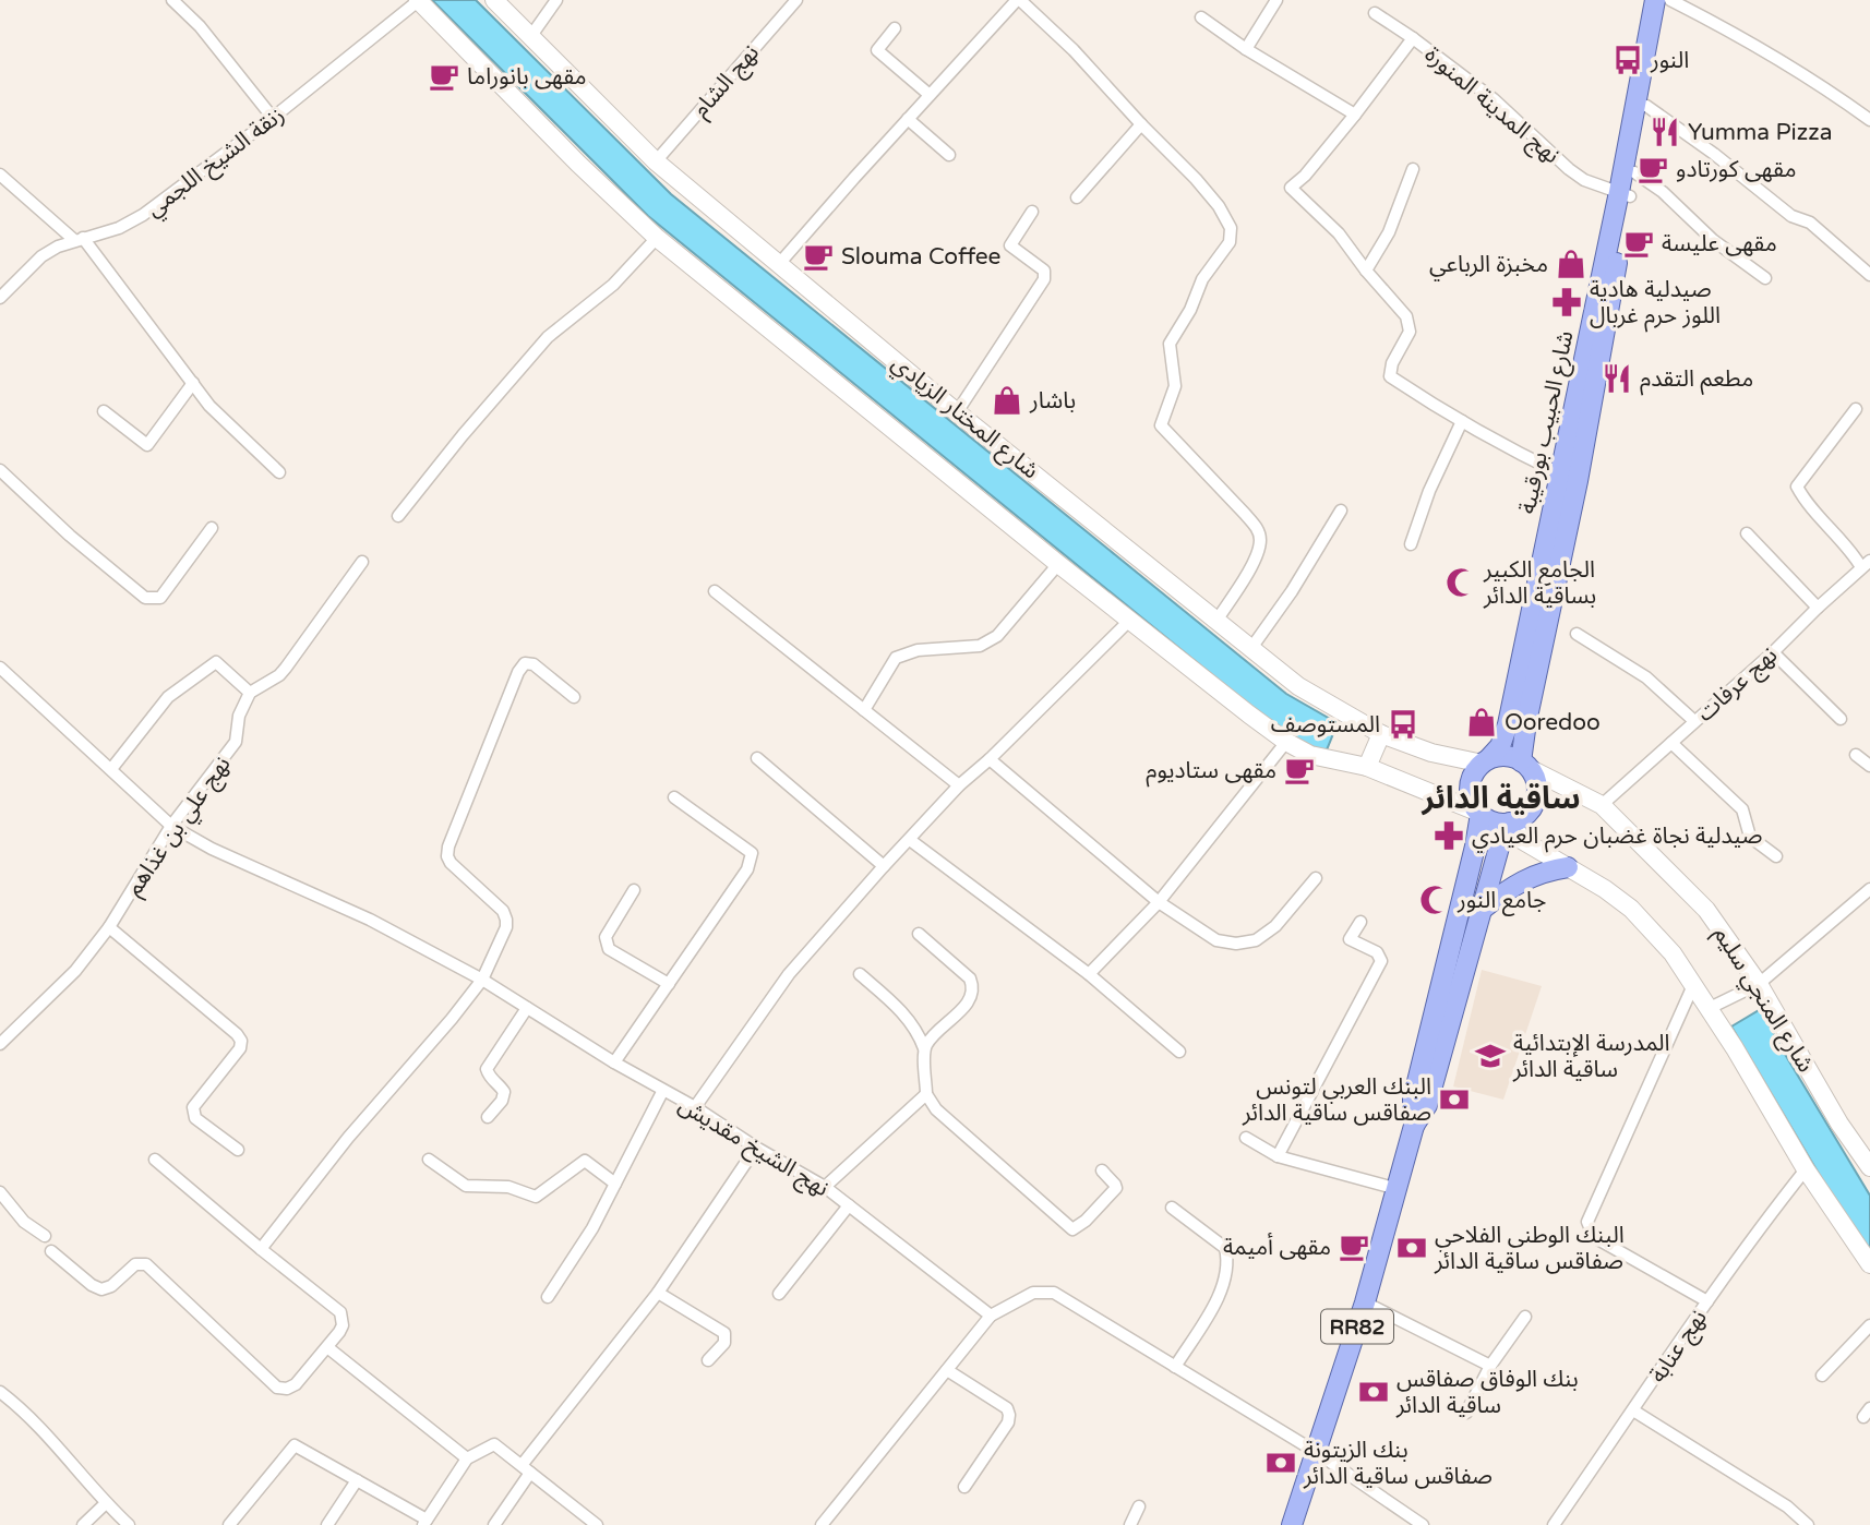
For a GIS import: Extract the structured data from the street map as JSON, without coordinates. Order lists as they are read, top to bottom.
{
  "streets": {
    "main road": [
      "شارع المختار الزيادي",
      "شارع الحبيب بورقيبة",
      "شارع المنجي سليم",
      "RR82"
    ],
    "street": [
      "نهج الشام",
      "نهج المدينة المنورة",
      "زنقة الشيخ اللجمي",
      "نهج عرفات",
      "نهج علي بن غذاهم",
      "نهج الشيخ مقديش",
      "نهج عنابة"
    ]
  },
  "crossings": [
    ["نهج الشام", "شارع المختار الزيادي"],
    ["نهج المدينة المنورة", "شارع الحبيب بورقيبة"],
    ["شارع المختار الزيادي", "شارع الحبيب بورقيبة"],
    ["شارع المختار الزيادي", "شارع المنجي سليم"],
    ["شارع الحبيب بورقيبة", "شارع المنجي سليم"],
    ["نهج عرفات", "شارع المنجي سليم"],
    ["نهج علي بن غذاهم", "نهج الشيخ مقديش"]
  ],
  "districts": ["ساقية الدائر"],
  "places": {
    "bus stop": ["النور", "المستوصف"],
    "cafe": [
      "مقهى بانوراما",
      "مقهى كورتادو",
      "مقهى عليسة",
      "Slouma Coffee",
      "مقهى ستاديوم",
      "مقهى أميمة"
    ],
    "restaurant": ["Yumma Pizza", "مطعم التقدم"],
    "shop": ["مخبزة الرباعي", "باشار", "Ooredoo"],
    "pharmacy": ["صيدلية هادية اللوز حرم غربال", "صيدلية نجاة غضبان حرم العيادي"],
    "mosque": ["الجامع الكبير بساقية الدائر", "جامع النور"],
    "school or university": ["المدرسة الإبتدائية ساقية الدائر"],
    "bank": [
      "البنك العربي لتونس صفاقس ساقية الدائر",
      "البنك الوطني الفلاحي صفاقس ساقية الدائر",
      "بنك الوفاق صفاقس ساقية الدائر",
      "بنك الزيتونة صفاقس ساقية الدائر"
    ]
  }
}
